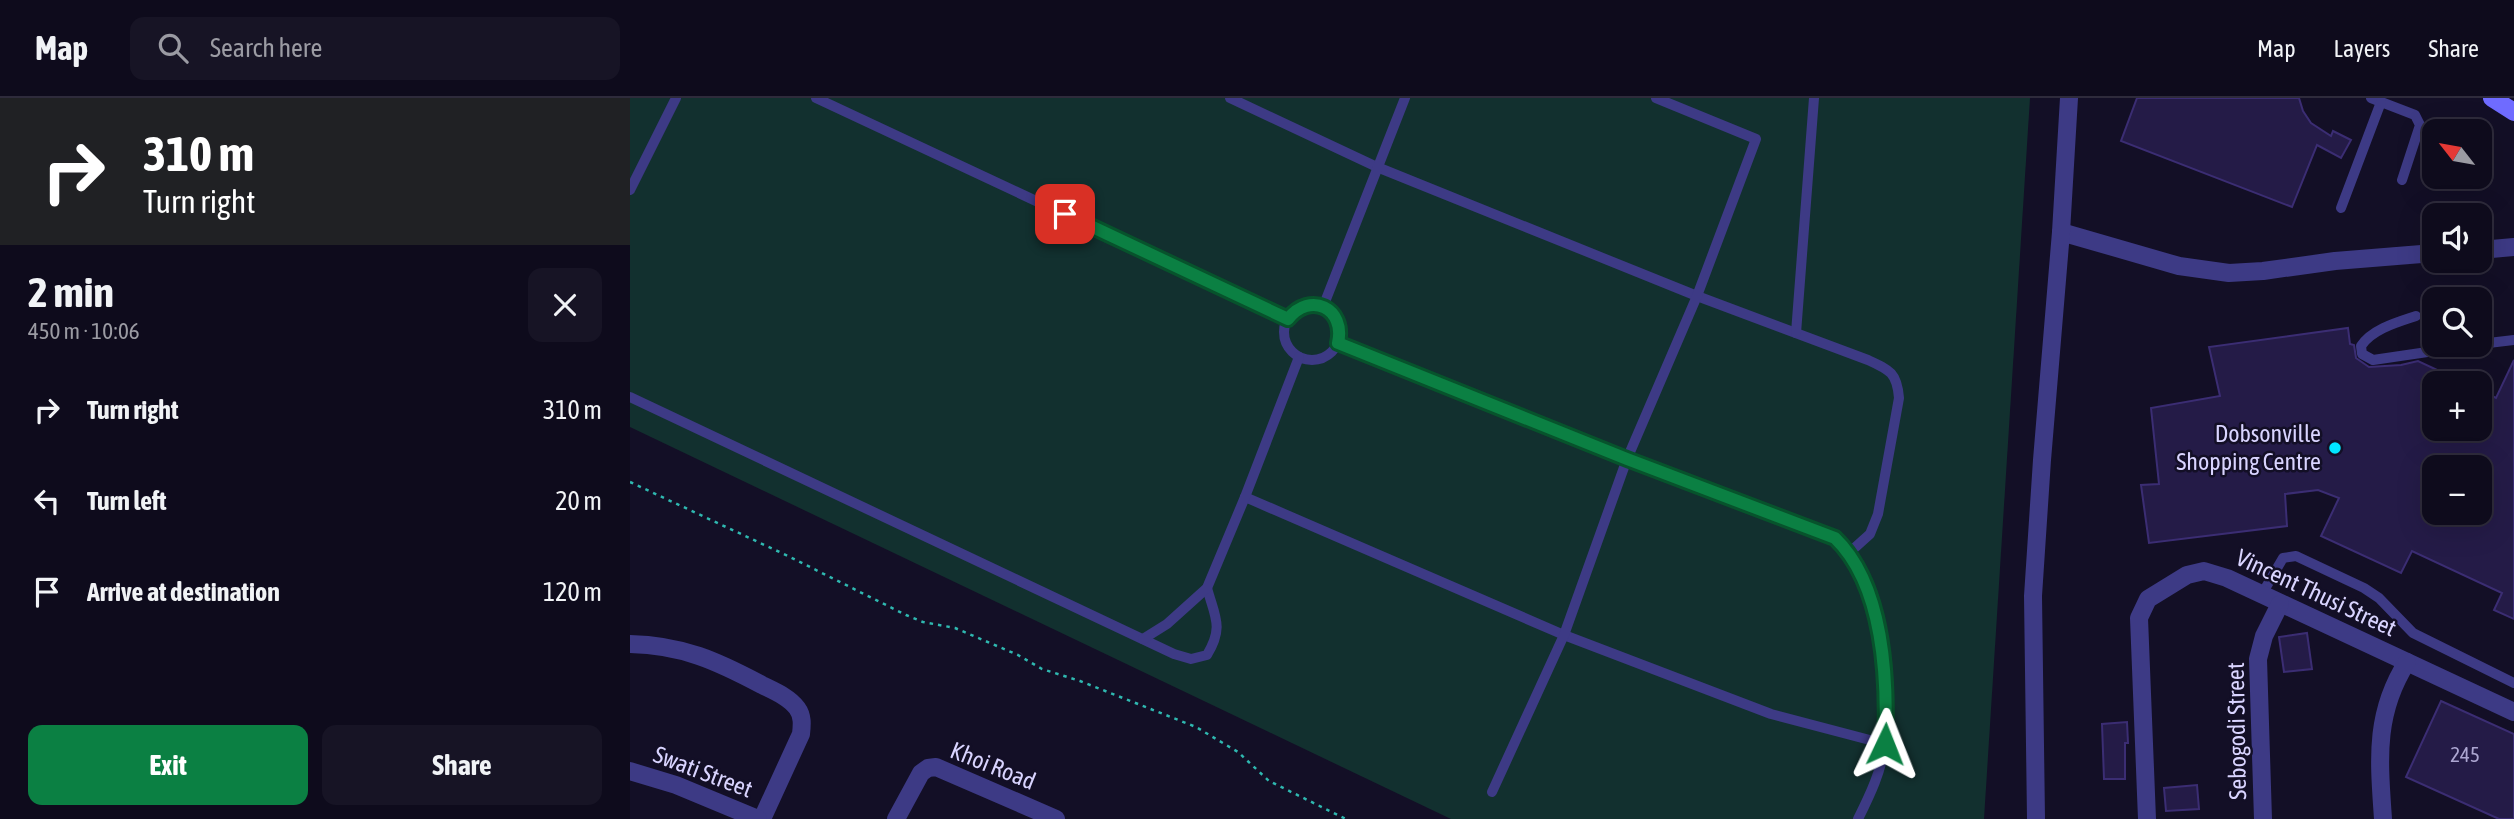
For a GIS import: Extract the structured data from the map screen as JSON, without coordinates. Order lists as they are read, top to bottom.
{
  "streets": {
    "street": [
      "Vincent Thusi Street",
      "Sebogodi Street",
      "Khoi Road",
      "Swati Street"
    ]
  },
  "crossings": [
    ["Vincent Thusi Street", "Sebogodi Street"]
  ],
  "places": ["Dobsonville Shopping Centre"],
  "house_numbers": ["245"],
  "north": "top left",
  "page": {
    "header": "Map",
    "search": "Search here",
    "nav": ["Map", "Layers", "Share"],
    "turn": ["310 m", "Turn right"],
    "map_buttons": ["+", "−"],
    "heading": ["2 min", "450 m · 10:06"],
    "list": [
      {
        "name": "Turn right",
        "value": "310 m"
      },
      {
        "name": "Turn left",
        "value": "20 m"
      },
      {
        "name": "Arrive at destination",
        "value": "120 m"
      }
    ],
    "buttons": ["Exit", "Share"]
  }
}
